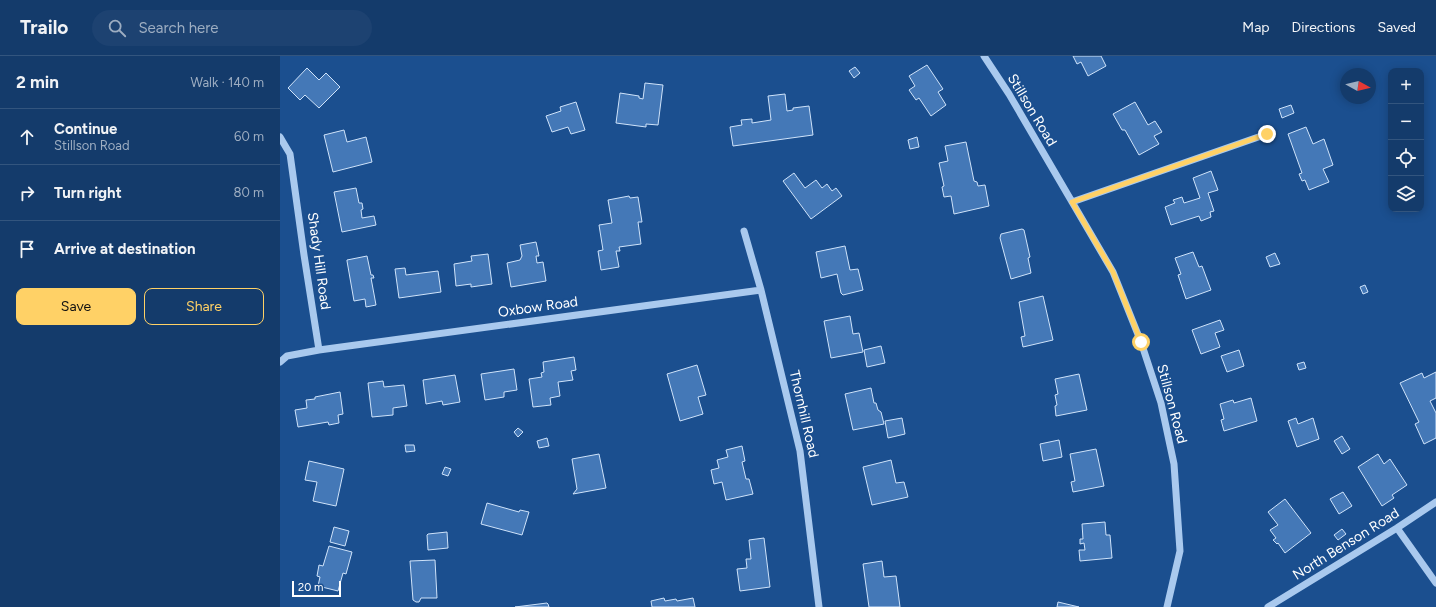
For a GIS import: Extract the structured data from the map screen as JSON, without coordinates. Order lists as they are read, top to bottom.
{
  "streets": {
    "street": [
      "Stillson Road",
      "Shady Hill Road",
      "Oxbow Road",
      "Thornhill Road",
      "North Benson Road"
    ]
  },
  "crossings": [
    ["Shady Hill Road", "Oxbow Road"],
    ["Oxbow Road", "Thornhill Road"]
  ],
  "scale_bar": "20 m",
  "north": "right",
  "page": {
    "header": "Trailo",
    "search": "Search here",
    "nav": ["Map", "Directions", "Saved"],
    "heading": ["2 min", "Walk · 140 m"],
    "map_buttons": ["+", "−"],
    "list": [
      ["Continue", "Stillson Road", "60 m"],
      ["Turn right", "80 m"],
      "Arrive at destination"
    ],
    "buttons": ["Save", "Share"],
    "scale": "20 m"
  }
}
